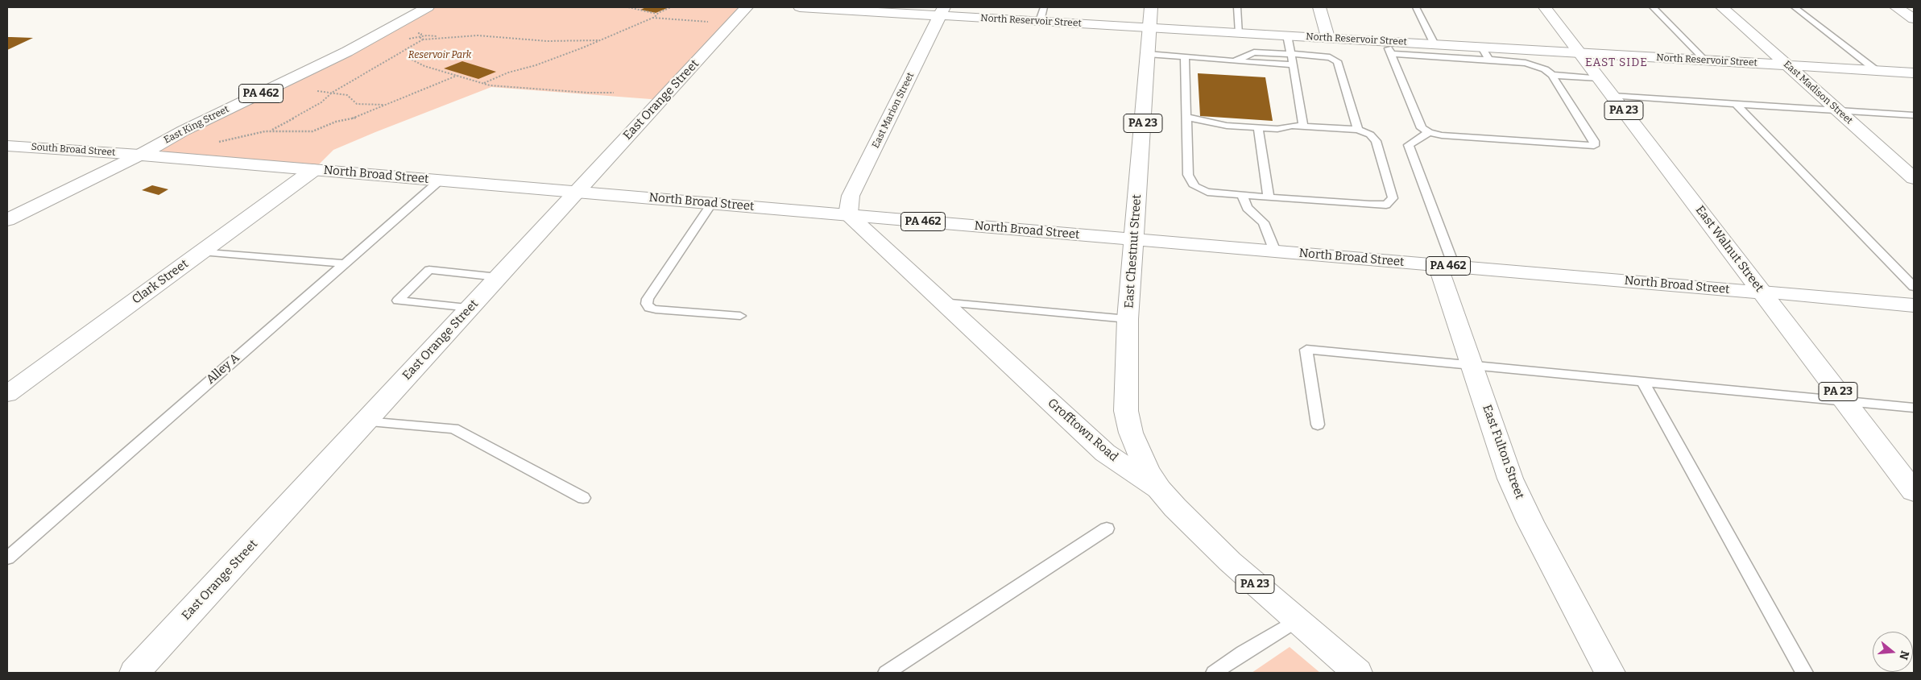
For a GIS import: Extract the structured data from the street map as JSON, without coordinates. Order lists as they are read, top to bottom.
{
  "streets": {
    "main road": [
      "North Reservoir Street",
      "East Madison Street",
      "PA 462",
      "East Orange Street",
      "East Marion Street",
      "PA 23",
      "East King Street",
      "South Broad Street",
      "North Broad Street",
      "East Walnut Street",
      "East Chestnut Street",
      "Clark Street",
      "Grofftown Road",
      "East Fulton Street"
    ],
    "lane": ["Alley A"]
  },
  "crossings": [
    ["North Reservoir Street", "East Madison Street"],
    ["North Reservoir Street", "East Marion Street"],
    ["North Reservoir Street", "East Walnut Street"],
    ["North Reservoir Street", "East Chestnut Street"],
    ["East Orange Street", "North Broad Street"],
    ["East Marion Street", "North Broad Street"],
    ["East Marion Street", "Grofftown Road"],
    ["East King Street", "South Broad Street"],
    ["East King Street", "North Broad Street"],
    ["South Broad Street", "North Broad Street"],
    ["North Broad Street", "East Walnut Street"],
    ["North Broad Street", "East Chestnut Street"],
    ["North Broad Street", "Clark Street"],
    ["North Broad Street", "Alley A"],
    ["North Broad Street", "Grofftown Road"],
    ["North Broad Street", "East Fulton Street"],
    ["East Chestnut Street", "Grofftown Road"]
  ],
  "districts": ["EAST SIDE"],
  "parks": ["Reservoir Park"],
  "north": "right"
}
